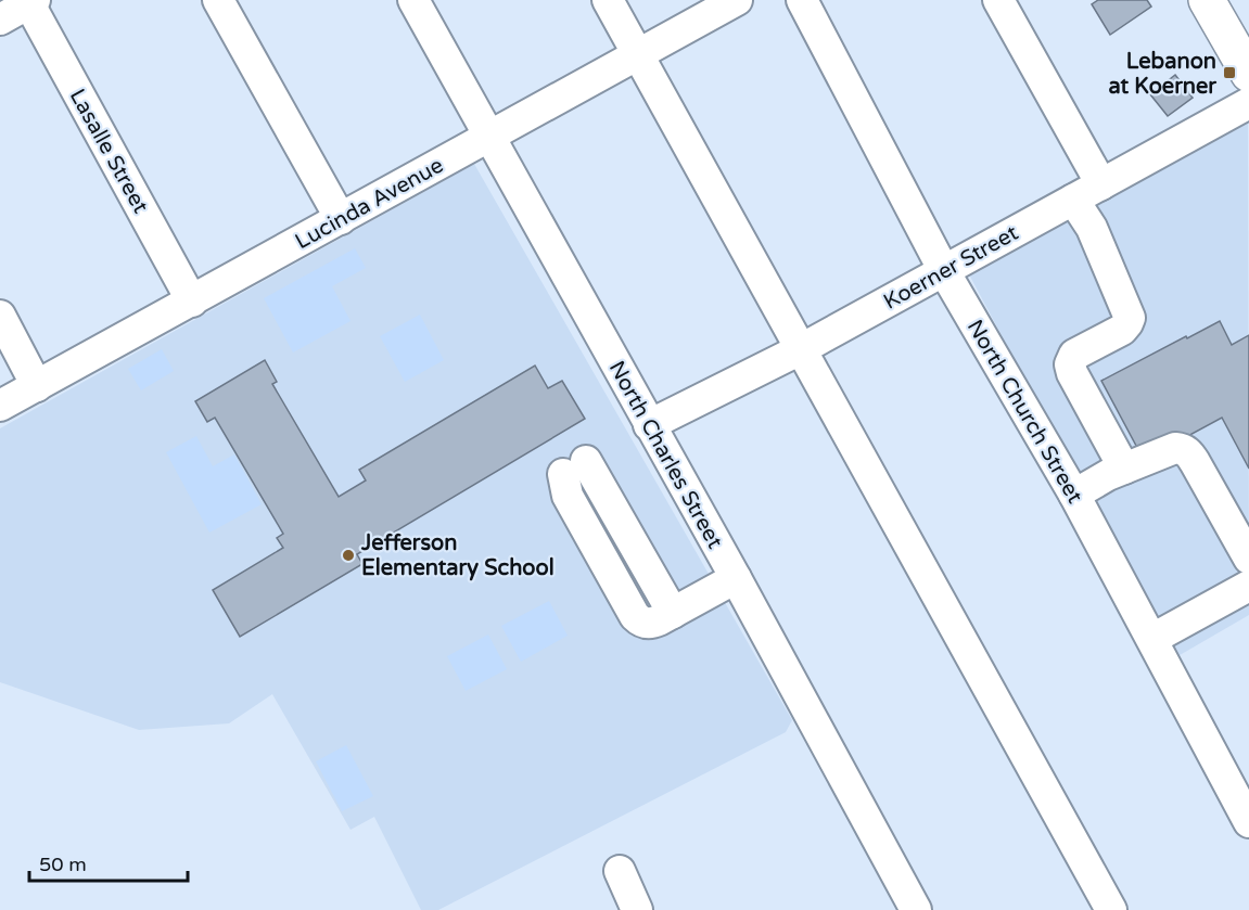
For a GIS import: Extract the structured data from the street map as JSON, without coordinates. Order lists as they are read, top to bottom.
{
  "streets": {
    "street": [
      "Lasalle Street",
      "Lucinda Avenue",
      "Koerner Street",
      "North Church Street",
      "North Charles Street"
    ]
  },
  "crossings": [
    ["Lasalle Street", "Lucinda Avenue"],
    ["Lucinda Avenue", "North Charles Street"],
    ["Koerner Street", "North Church Street"],
    ["Koerner Street", "North Charles Street"]
  ],
  "places": {
    "transit": ["Lebanon at Koerner"],
    "other": ["Jefferson Elementary School"]
  },
  "scale_bar": "50 m"
}
